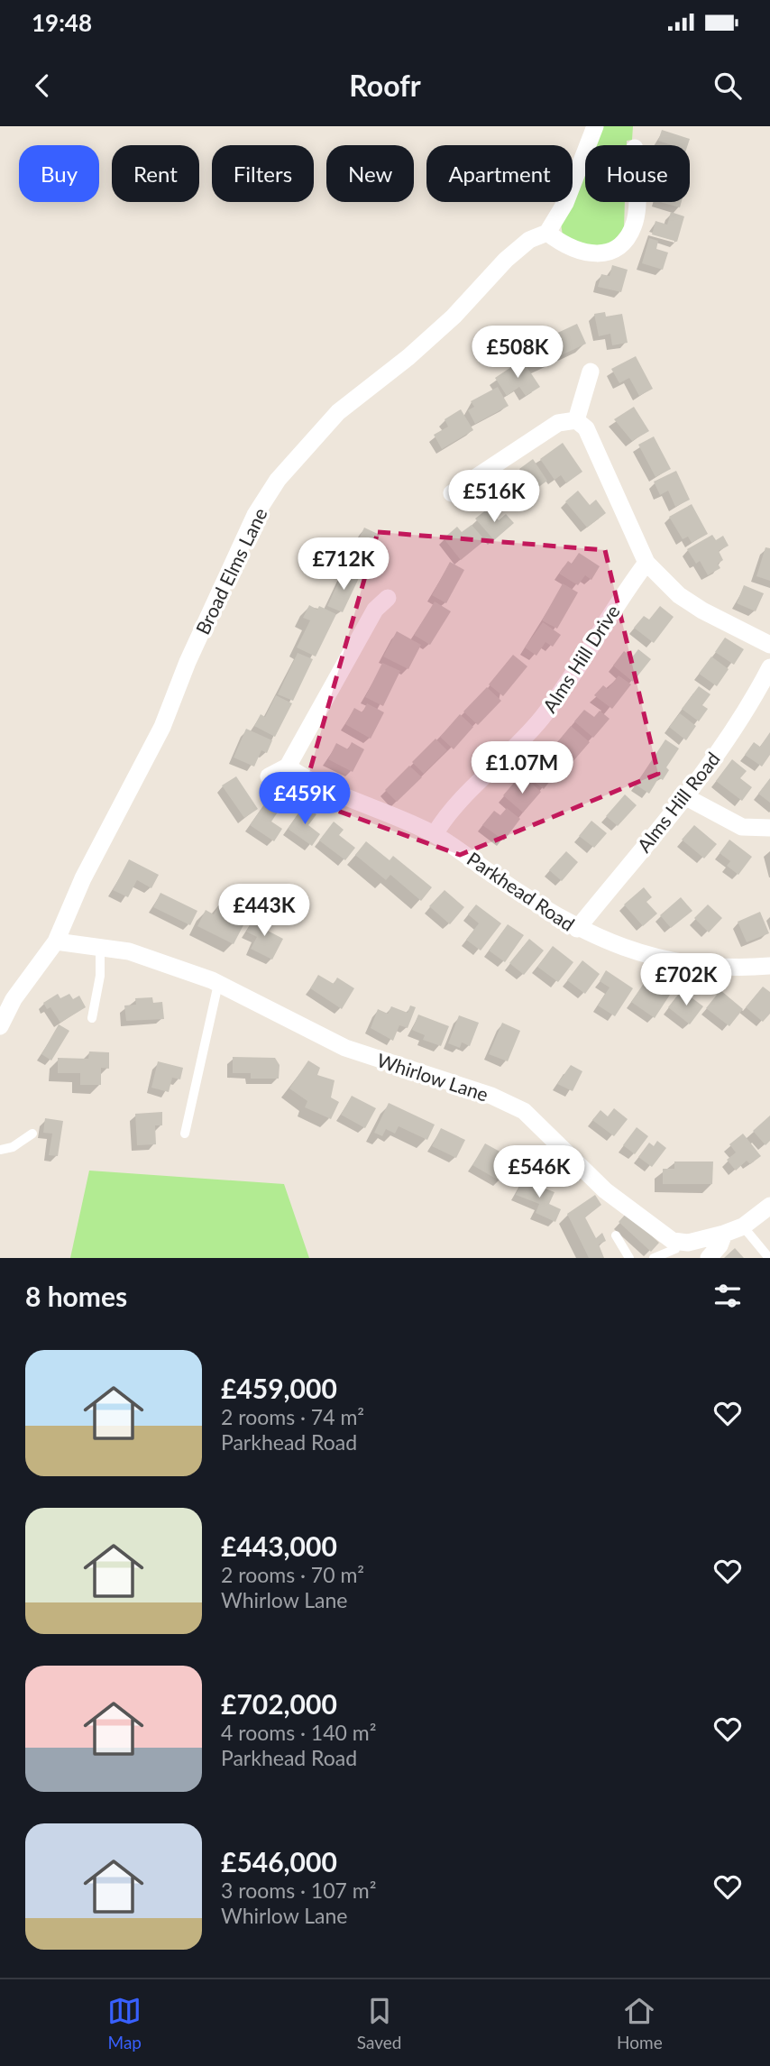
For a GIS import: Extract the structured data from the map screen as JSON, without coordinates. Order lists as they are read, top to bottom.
{
  "streets": {
    "street": [
      "Broad Elms Lane",
      "Alms Hill Drive",
      "Alms Hill Road",
      "Parkhead Road",
      "Whirlow Lane"
    ]
  },
  "crossings": [
    ["Broad Elms Lane", "Whirlow Lane"],
    ["Alms Hill Drive", "Parkhead Road"],
    ["Alms Hill Road", "Parkhead Road"]
  ],
  "page": {
    "status": "19:48",
    "header": "Roofr",
    "chip": [
      "Buy",
      "Rent",
      "Filters",
      "New",
      "Apartment",
      "House"
    ],
    "price": [
      "£508K",
      "£516K",
      "£712K",
      "£1.07M",
      "£459K",
      "£443K",
      "£702K",
      "£546K"
    ],
    "heading": "8 homes",
    "list": [
      {
        "name": "£459,000",
        "note": "2 rooms · 74 m² · Parkhead Road"
      },
      {
        "name": "£443,000",
        "note": "2 rooms · 70 m² · Whirlow Lane"
      },
      {
        "name": "£702,000",
        "note": "4 rooms · 140 m² · Parkhead Road"
      },
      {
        "name": "£546,000",
        "note": "3 rooms · 107 m² · Whirlow Lane"
      }
    ],
    "tabs": ["Map", "Saved", "Home"]
  }
}
